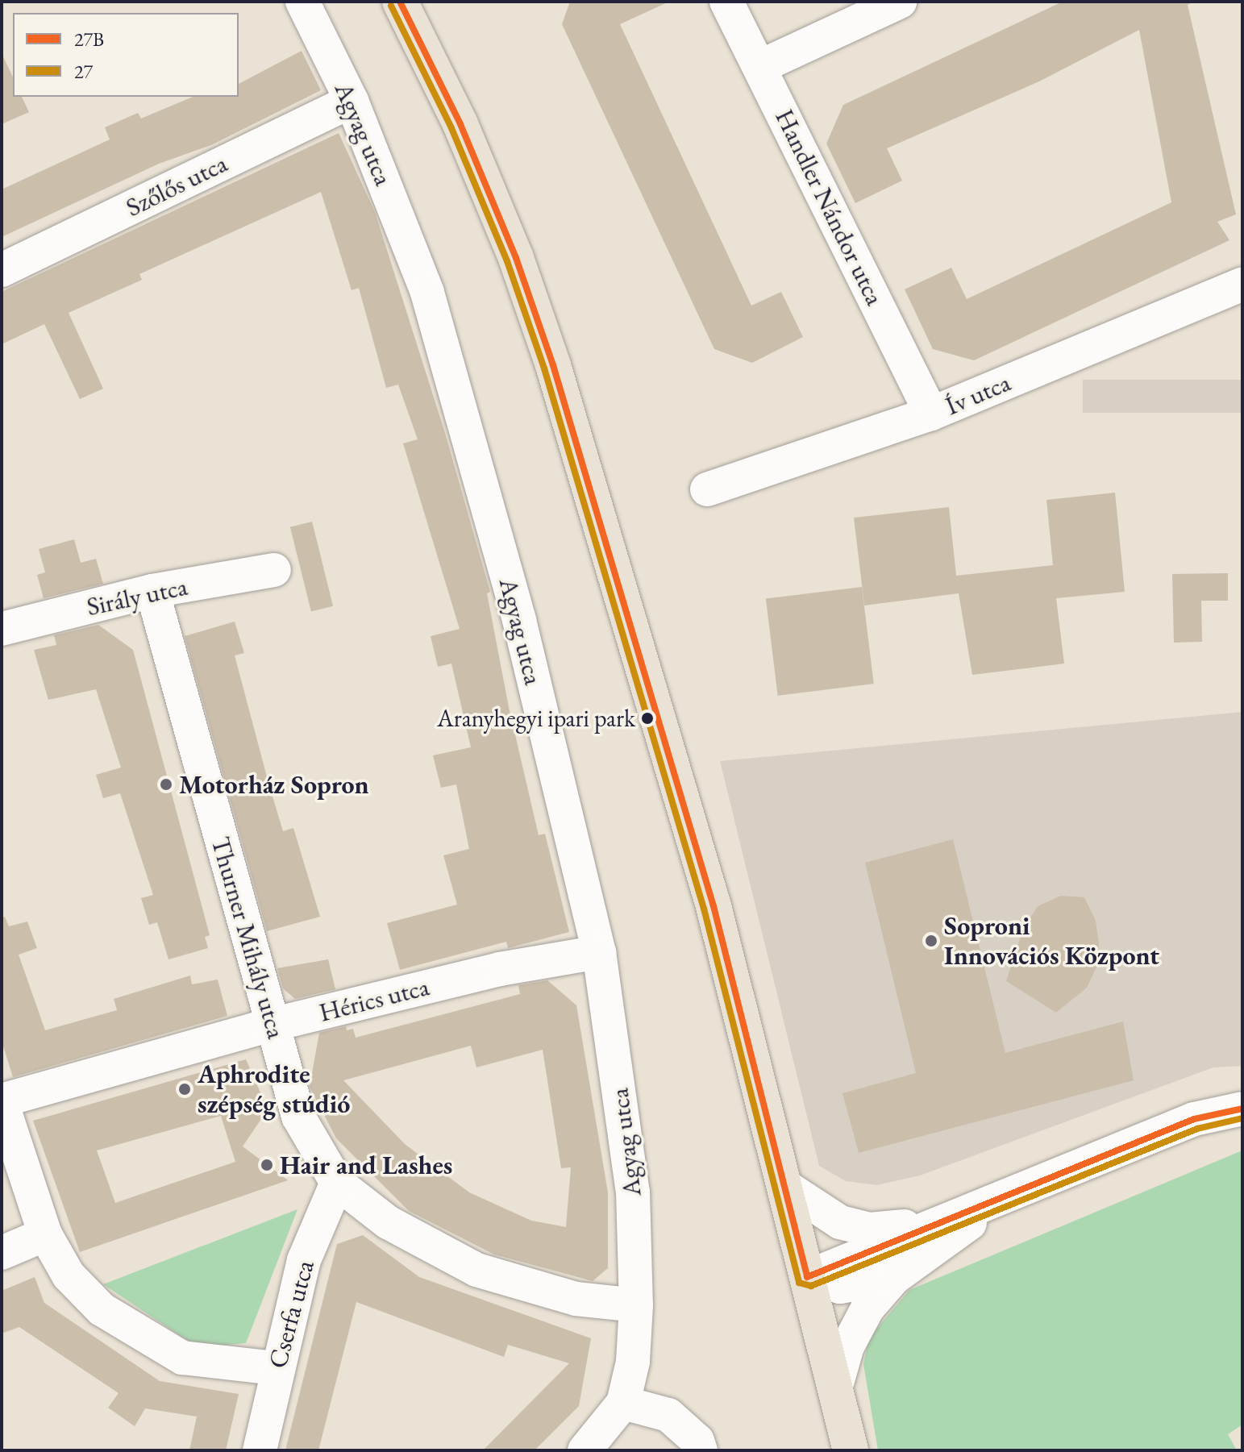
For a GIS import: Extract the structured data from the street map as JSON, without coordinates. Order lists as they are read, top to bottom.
{
  "streets": {
    "street": [
      "Agyag utca",
      "Szőlős utca",
      "Handler Nándor utca",
      "Ív utca",
      "Sirály utca",
      "Thurner Mihály utca",
      "Hérics utca",
      "Cserfa utca"
    ]
  },
  "crossings": [
    ["Agyag utca", "Szőlős utca"],
    ["Agyag utca", "Thurner Mihály utca"],
    ["Agyag utca", "Hérics utca"],
    ["Handler Nándor utca", "Ív utca"],
    ["Sirály utca", "Thurner Mihály utca"],
    ["Thurner Mihály utca", "Hérics utca"],
    ["Thurner Mihály utca", "Cserfa utca"]
  ],
  "places": [
    "Aranyhegyi ipari park",
    "Motorház Sopron",
    "Soproni Innovációs Központ",
    "Aphrodite szépség stúdió",
    "Hair and Lashes"
  ],
  "lines": ["transit line 27B", "transit line 27"],
  "legend": ["27B", "27"]
}
